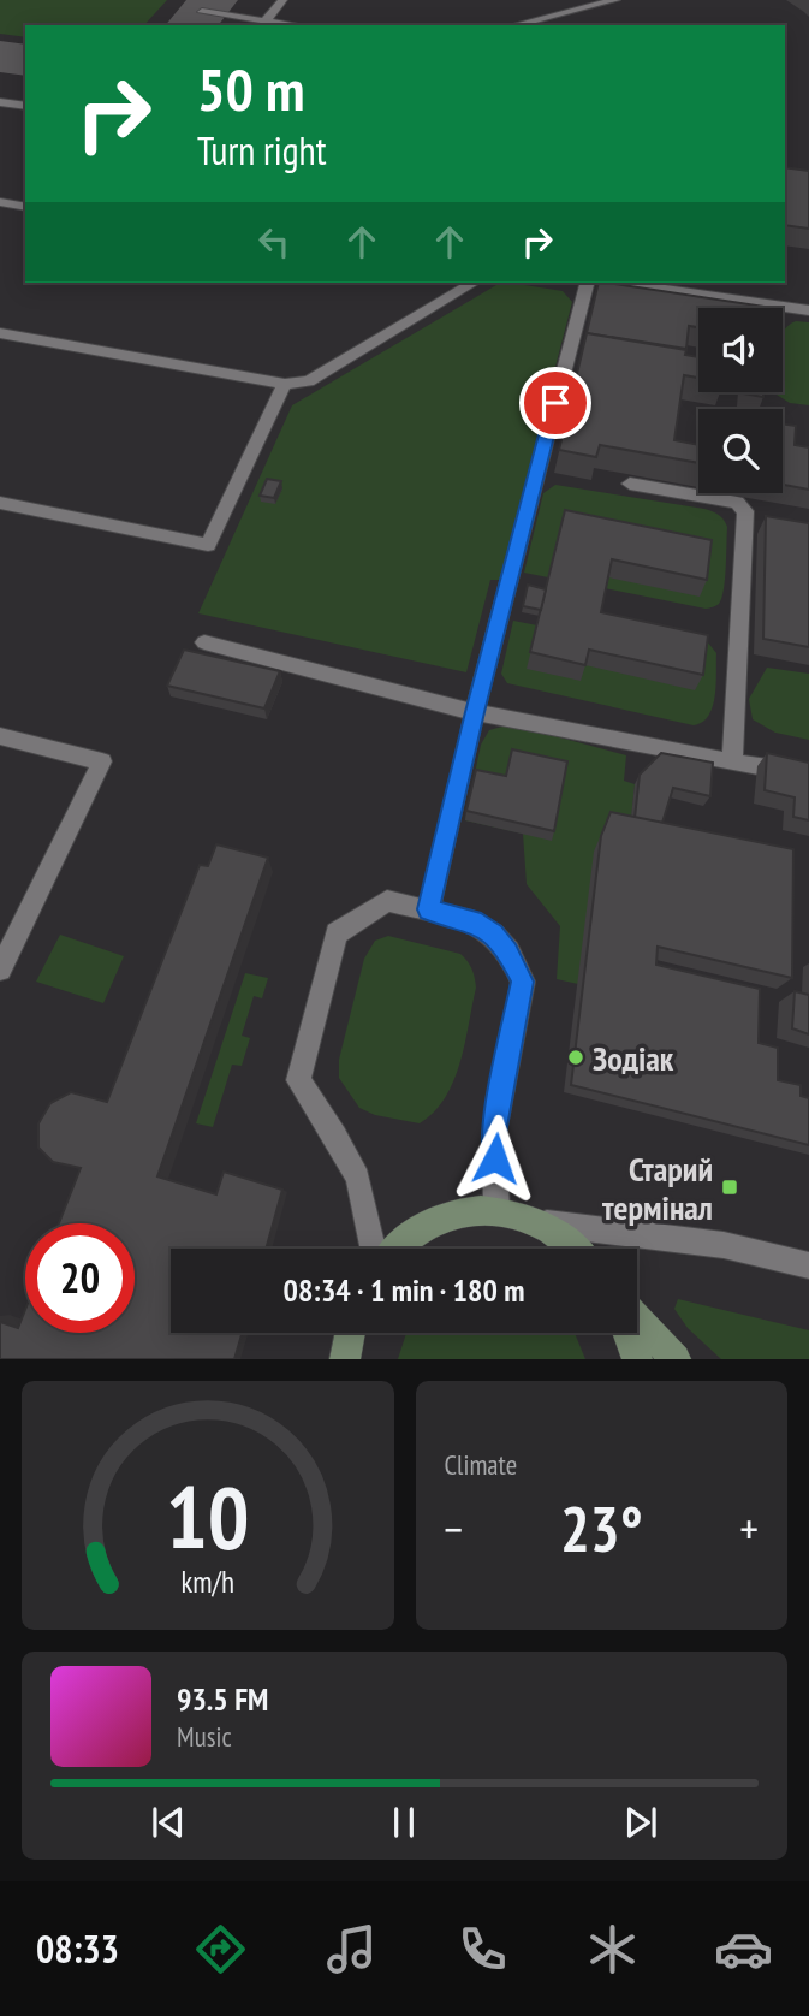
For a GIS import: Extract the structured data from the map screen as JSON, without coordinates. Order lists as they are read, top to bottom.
{
  "places": {
    "other": ["Зодіак"],
    "transit": ["Старий термінал"]
  },
  "page": {
    "turn": ["50 m", "Turn right"],
    "limit": "20",
    "trip": "08:34 · 1 min · 180 m",
    "tile": "Climate",
    "heat": ["−", "23°", "+"],
    "song": ["93.5 FM", "Music"],
    "tabs": "08:33",
    "gauge": ["10", "km/h"]
  }
}
